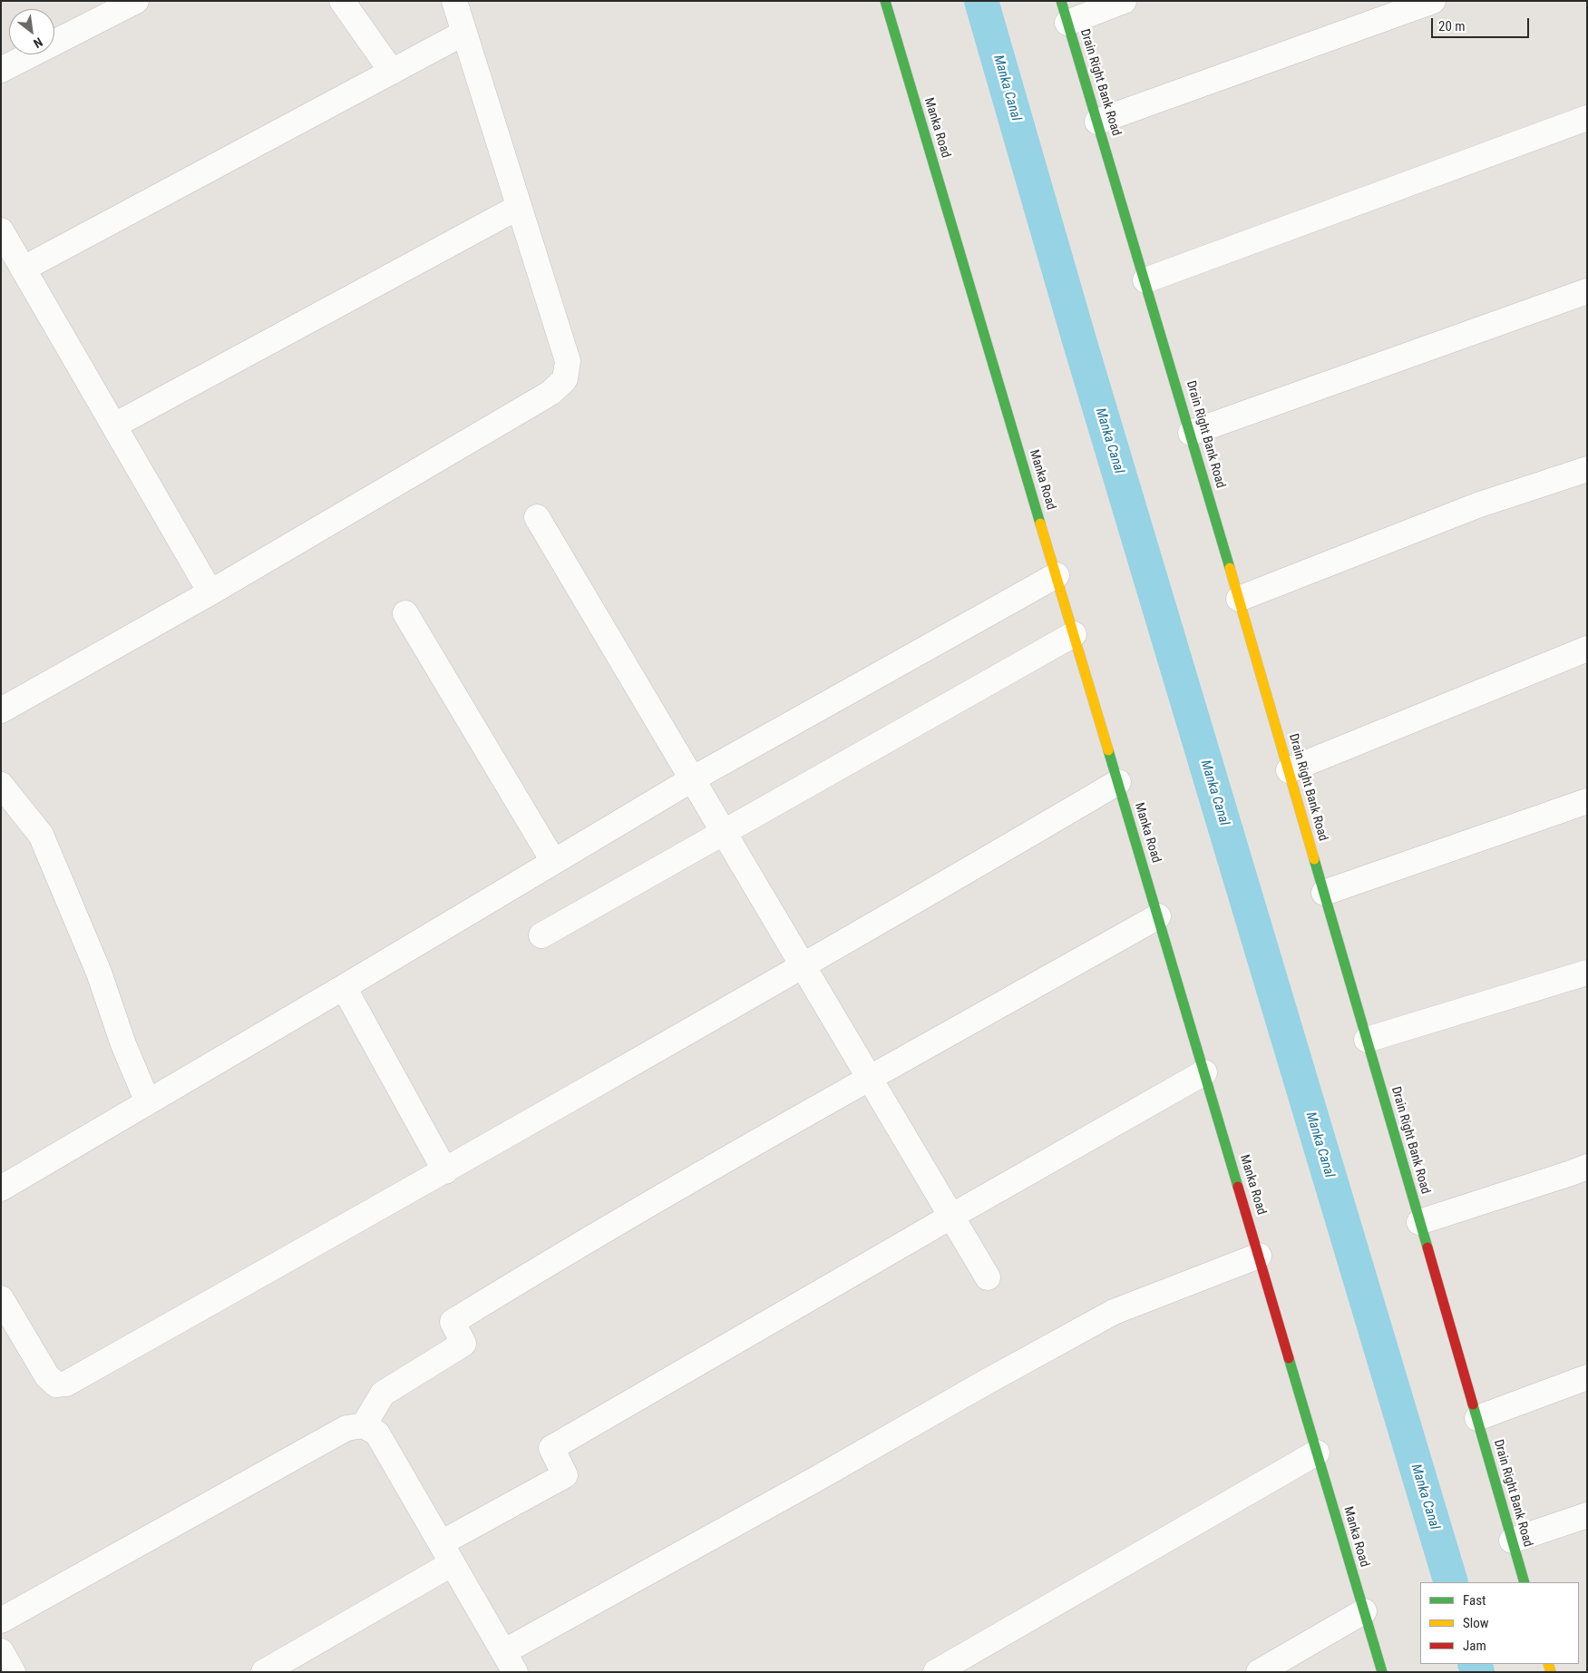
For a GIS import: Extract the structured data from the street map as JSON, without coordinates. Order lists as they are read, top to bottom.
{
  "streets": {
    "main road": ["Drain Right Bank Road", "Manka Road"]
  },
  "water": ["Manka Canal"],
  "legend": ["Fast", "Slow", "Jam"],
  "scale_bar": "20 m",
  "north": "bottom right"
}
